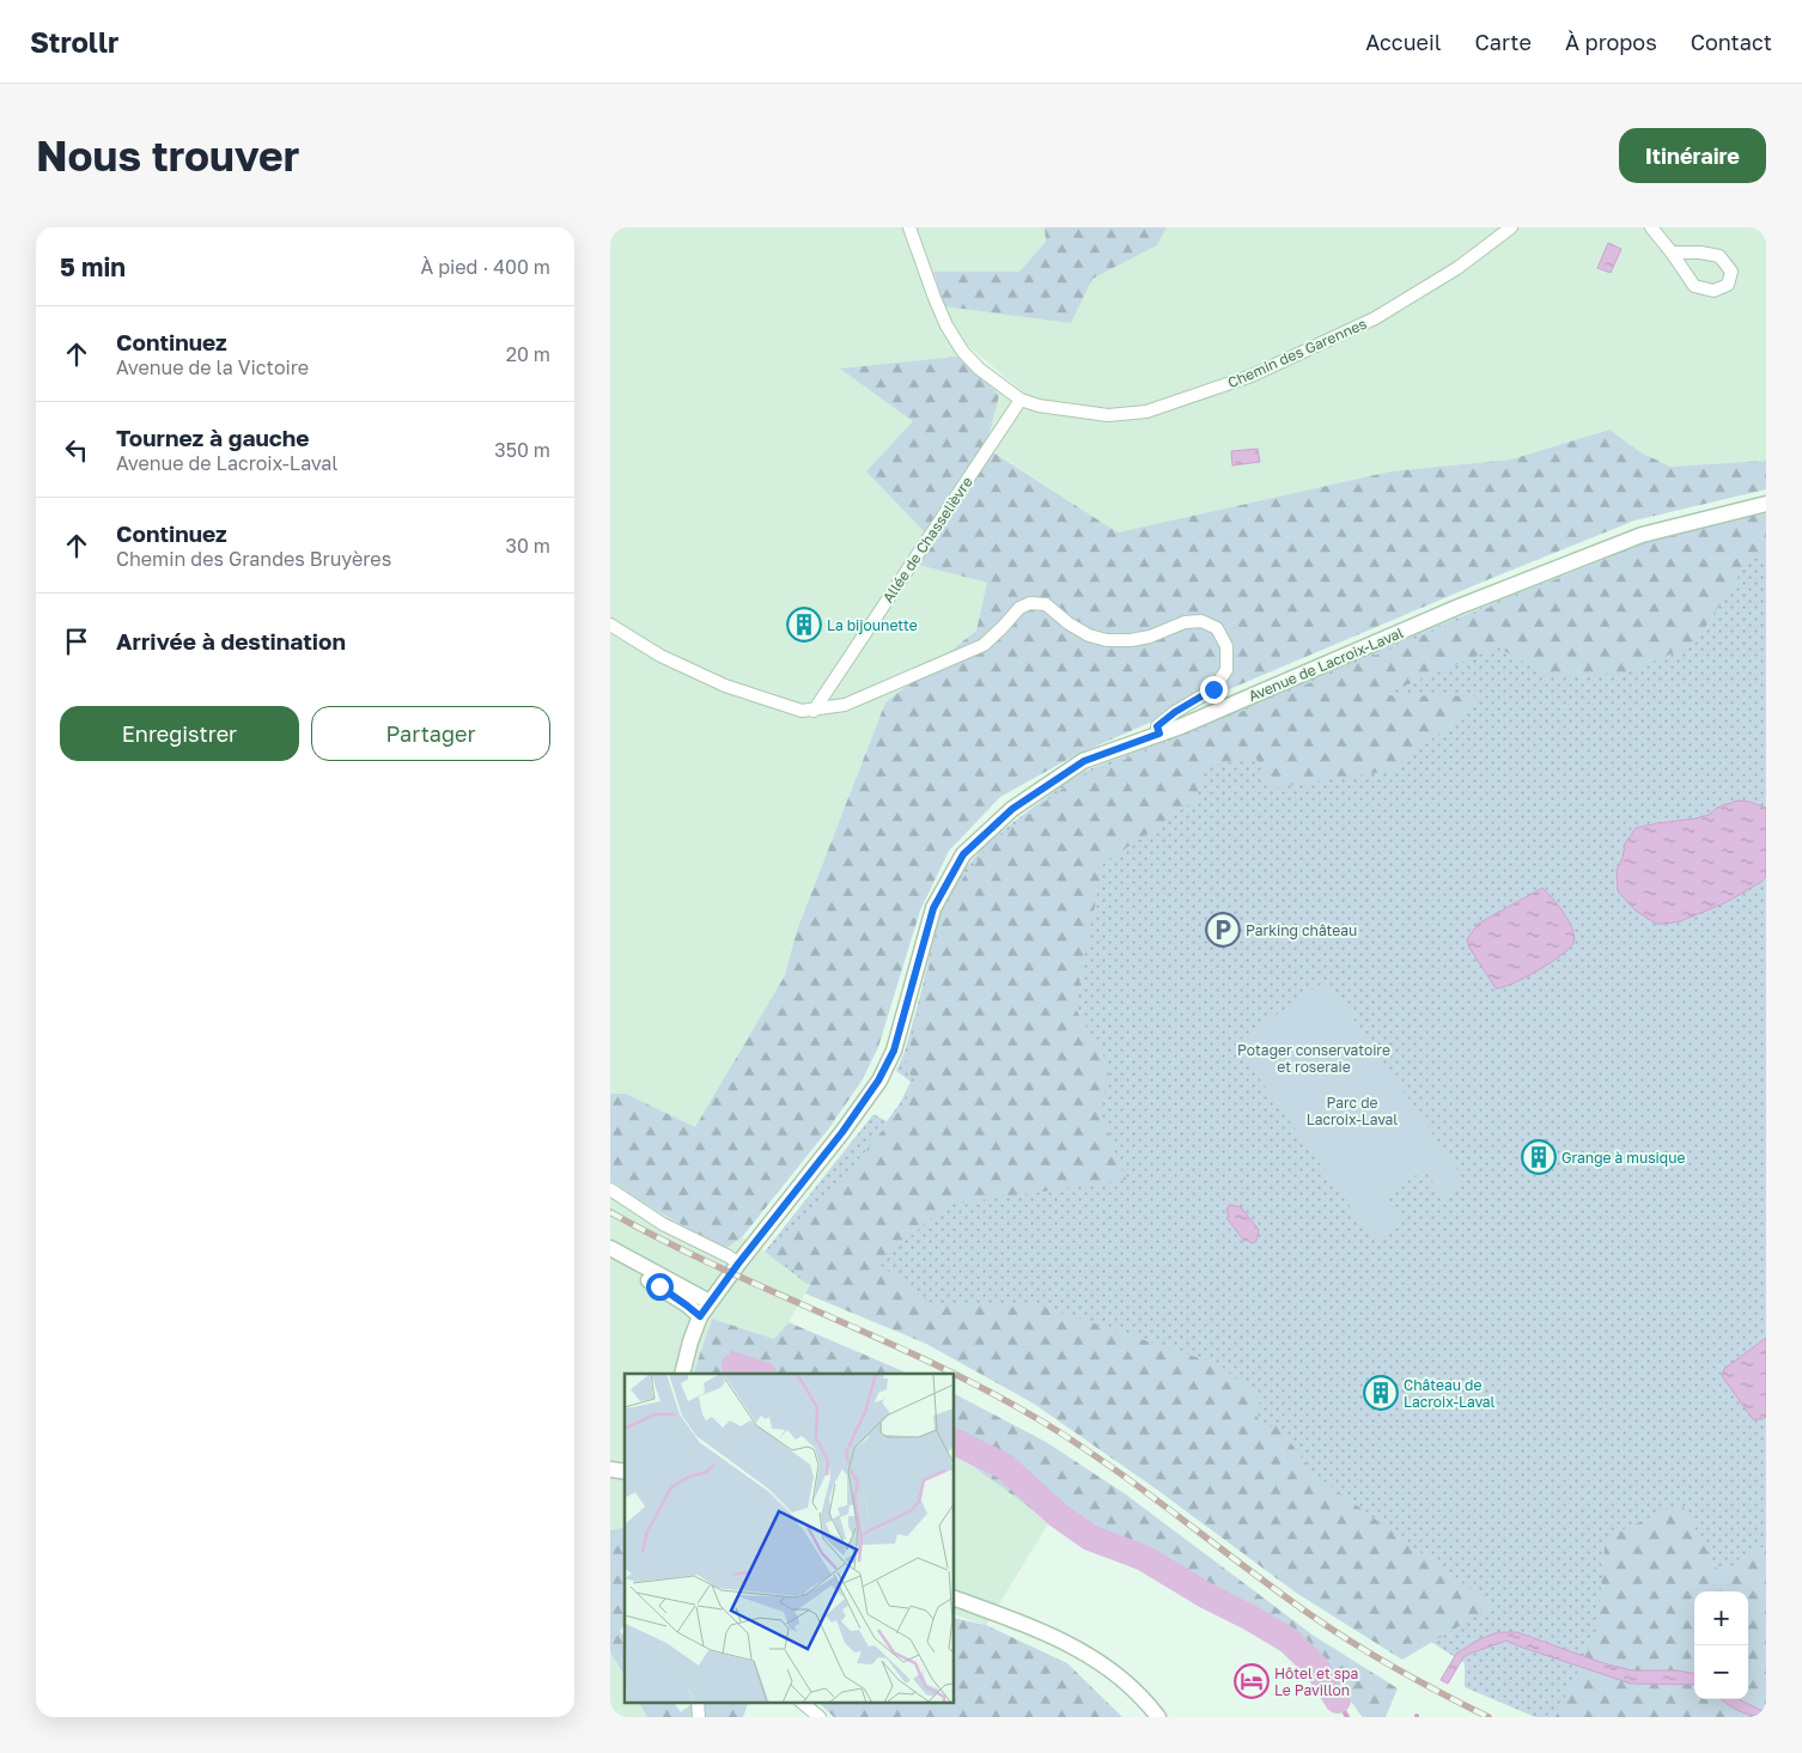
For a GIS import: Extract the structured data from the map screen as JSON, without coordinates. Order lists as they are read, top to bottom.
{
  "streets": {
    "street": ["Chemin des Garennes", "Allée de Chasselièvre", "Avenue de Lacroix-Laval"]
  },
  "crossings": [
    ["Chemin des Garennes", "Allée de Chasselièvre"]
  ],
  "parks": ["Potager conservatoire et roseraie", "Parc de Lacroix-Laval"],
  "places": {
    "building": ["La bijounette", "Grange à musique", "Château de Lacroix-Laval"],
    "parking": ["Parking château"],
    "hotel": ["Hôtel et spa Le Pavillon"]
  },
  "page": {
    "header": "Strollr",
    "nav": [
      "Accueil",
      "Carte",
      "À propos",
      "Contact"
    ],
    "buttons": [
      "Itinéraire",
      ["Enregistrer", "Partager"]
    ],
    "title": "Nous trouver",
    "heading": ["5 min", "À pied · 400 m"],
    "list": [
      ["Continuez", "Avenue de la Victoire", "20 m"],
      ["Tournez à gauche", "Avenue de Lacroix-Laval", "350 m"],
      ["Continuez", "Chemin des Grandes Bruyères", "30 m"],
      "Arrivée à destination"
    ],
    "map_buttons": ["+", "−"]
  }
}
